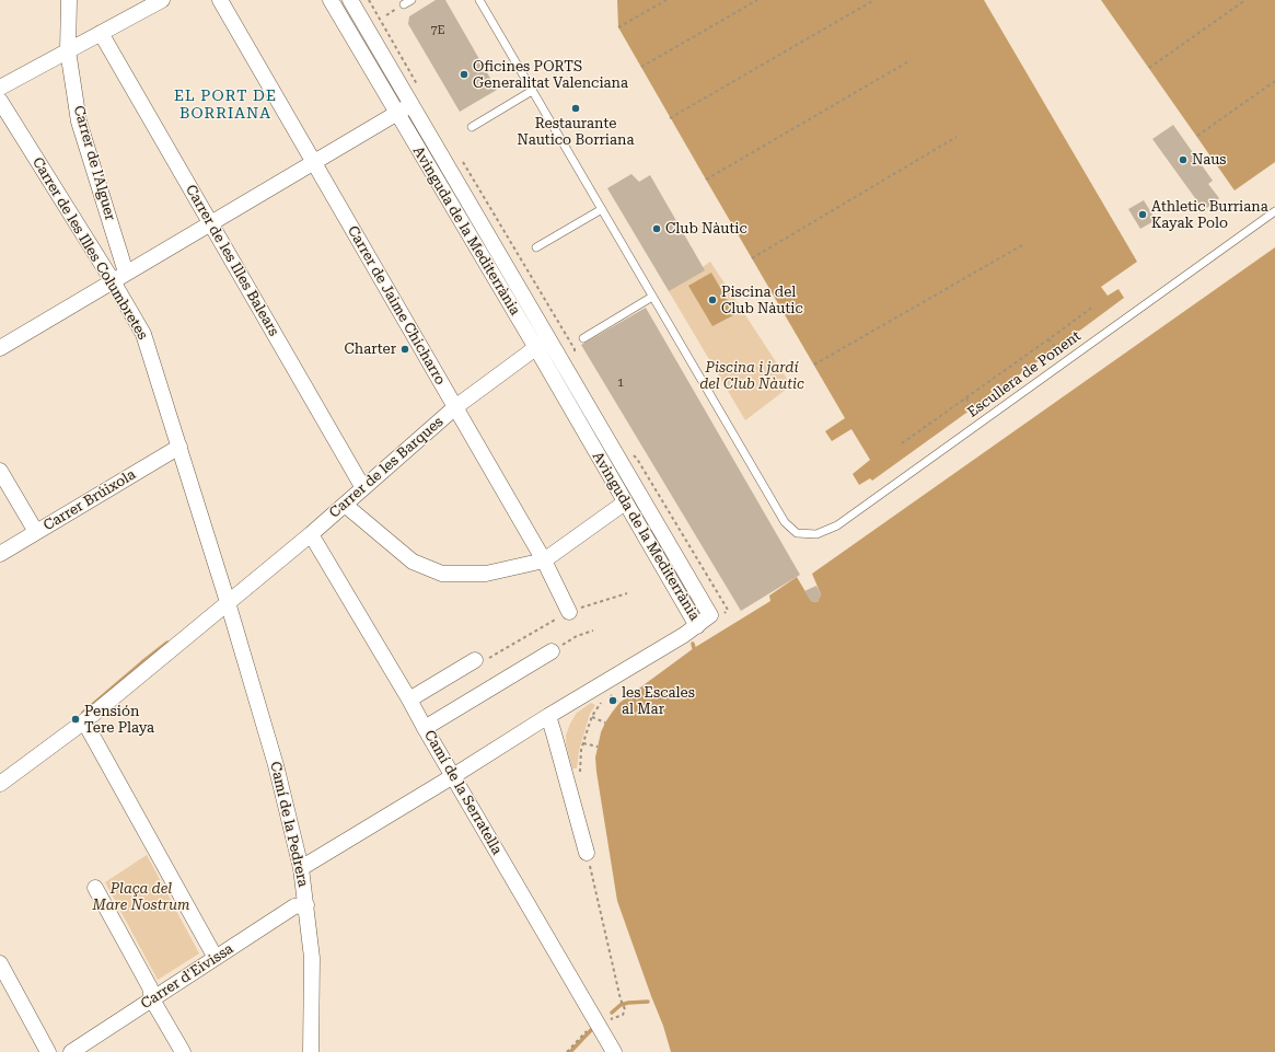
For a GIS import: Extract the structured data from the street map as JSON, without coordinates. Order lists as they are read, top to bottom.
{
  "streets": {
    "street": [
      "Carrer de l'Alguer",
      "Avinguda de la Mediterrània",
      "Carrer de les Illes Columbretes",
      "Carrer de les Illes Balears",
      "Carrer de Jaime Chicharro",
      "Carrer de les Barques",
      "Carrer Brúixola",
      "Camí de la Serratella",
      "Camí de la Pedrera",
      "Carrer d'Eivissa"
    ],
    "lane": ["Escullera de Ponent"]
  },
  "crossings": [
    ["Avinguda de la Mediterrània", "Carrer de les Barques"],
    ["Carrer de les Illes Columbretes", "Carrer de les Barques"],
    ["Carrer de les Illes Columbretes", "Carrer Brúixola"],
    ["Carrer de les Illes Columbretes", "Camí de la Pedrera"],
    ["Carrer de les Illes Balears", "Carrer de les Barques"],
    ["Carrer de Jaime Chicharro", "Carrer de les Barques"],
    ["Carrer de les Barques", "Camí de la Serratella"],
    ["Carrer de les Barques", "Camí de la Pedrera"],
    ["Camí de la Pedrera", "Carrer d'Eivissa"]
  ],
  "districts": ["EL PORT DE BORRIANA"],
  "parks": ["Piscina i jardí del Club Nàutic", "Plaça del Mare Nostrum"],
  "places": [
    "Oficines PORTS Generalitat Valenciana",
    "Restaurante Nautico Borriana",
    "Naus",
    "Athletic Burriana Kayak Polo",
    "Club Nàutic",
    "Piscina del Club Nàutic",
    "Charter",
    "les Escales al Mar",
    "Pensión Tere Playa"
  ],
  "house_numbers": ["7E", "1"]
}
